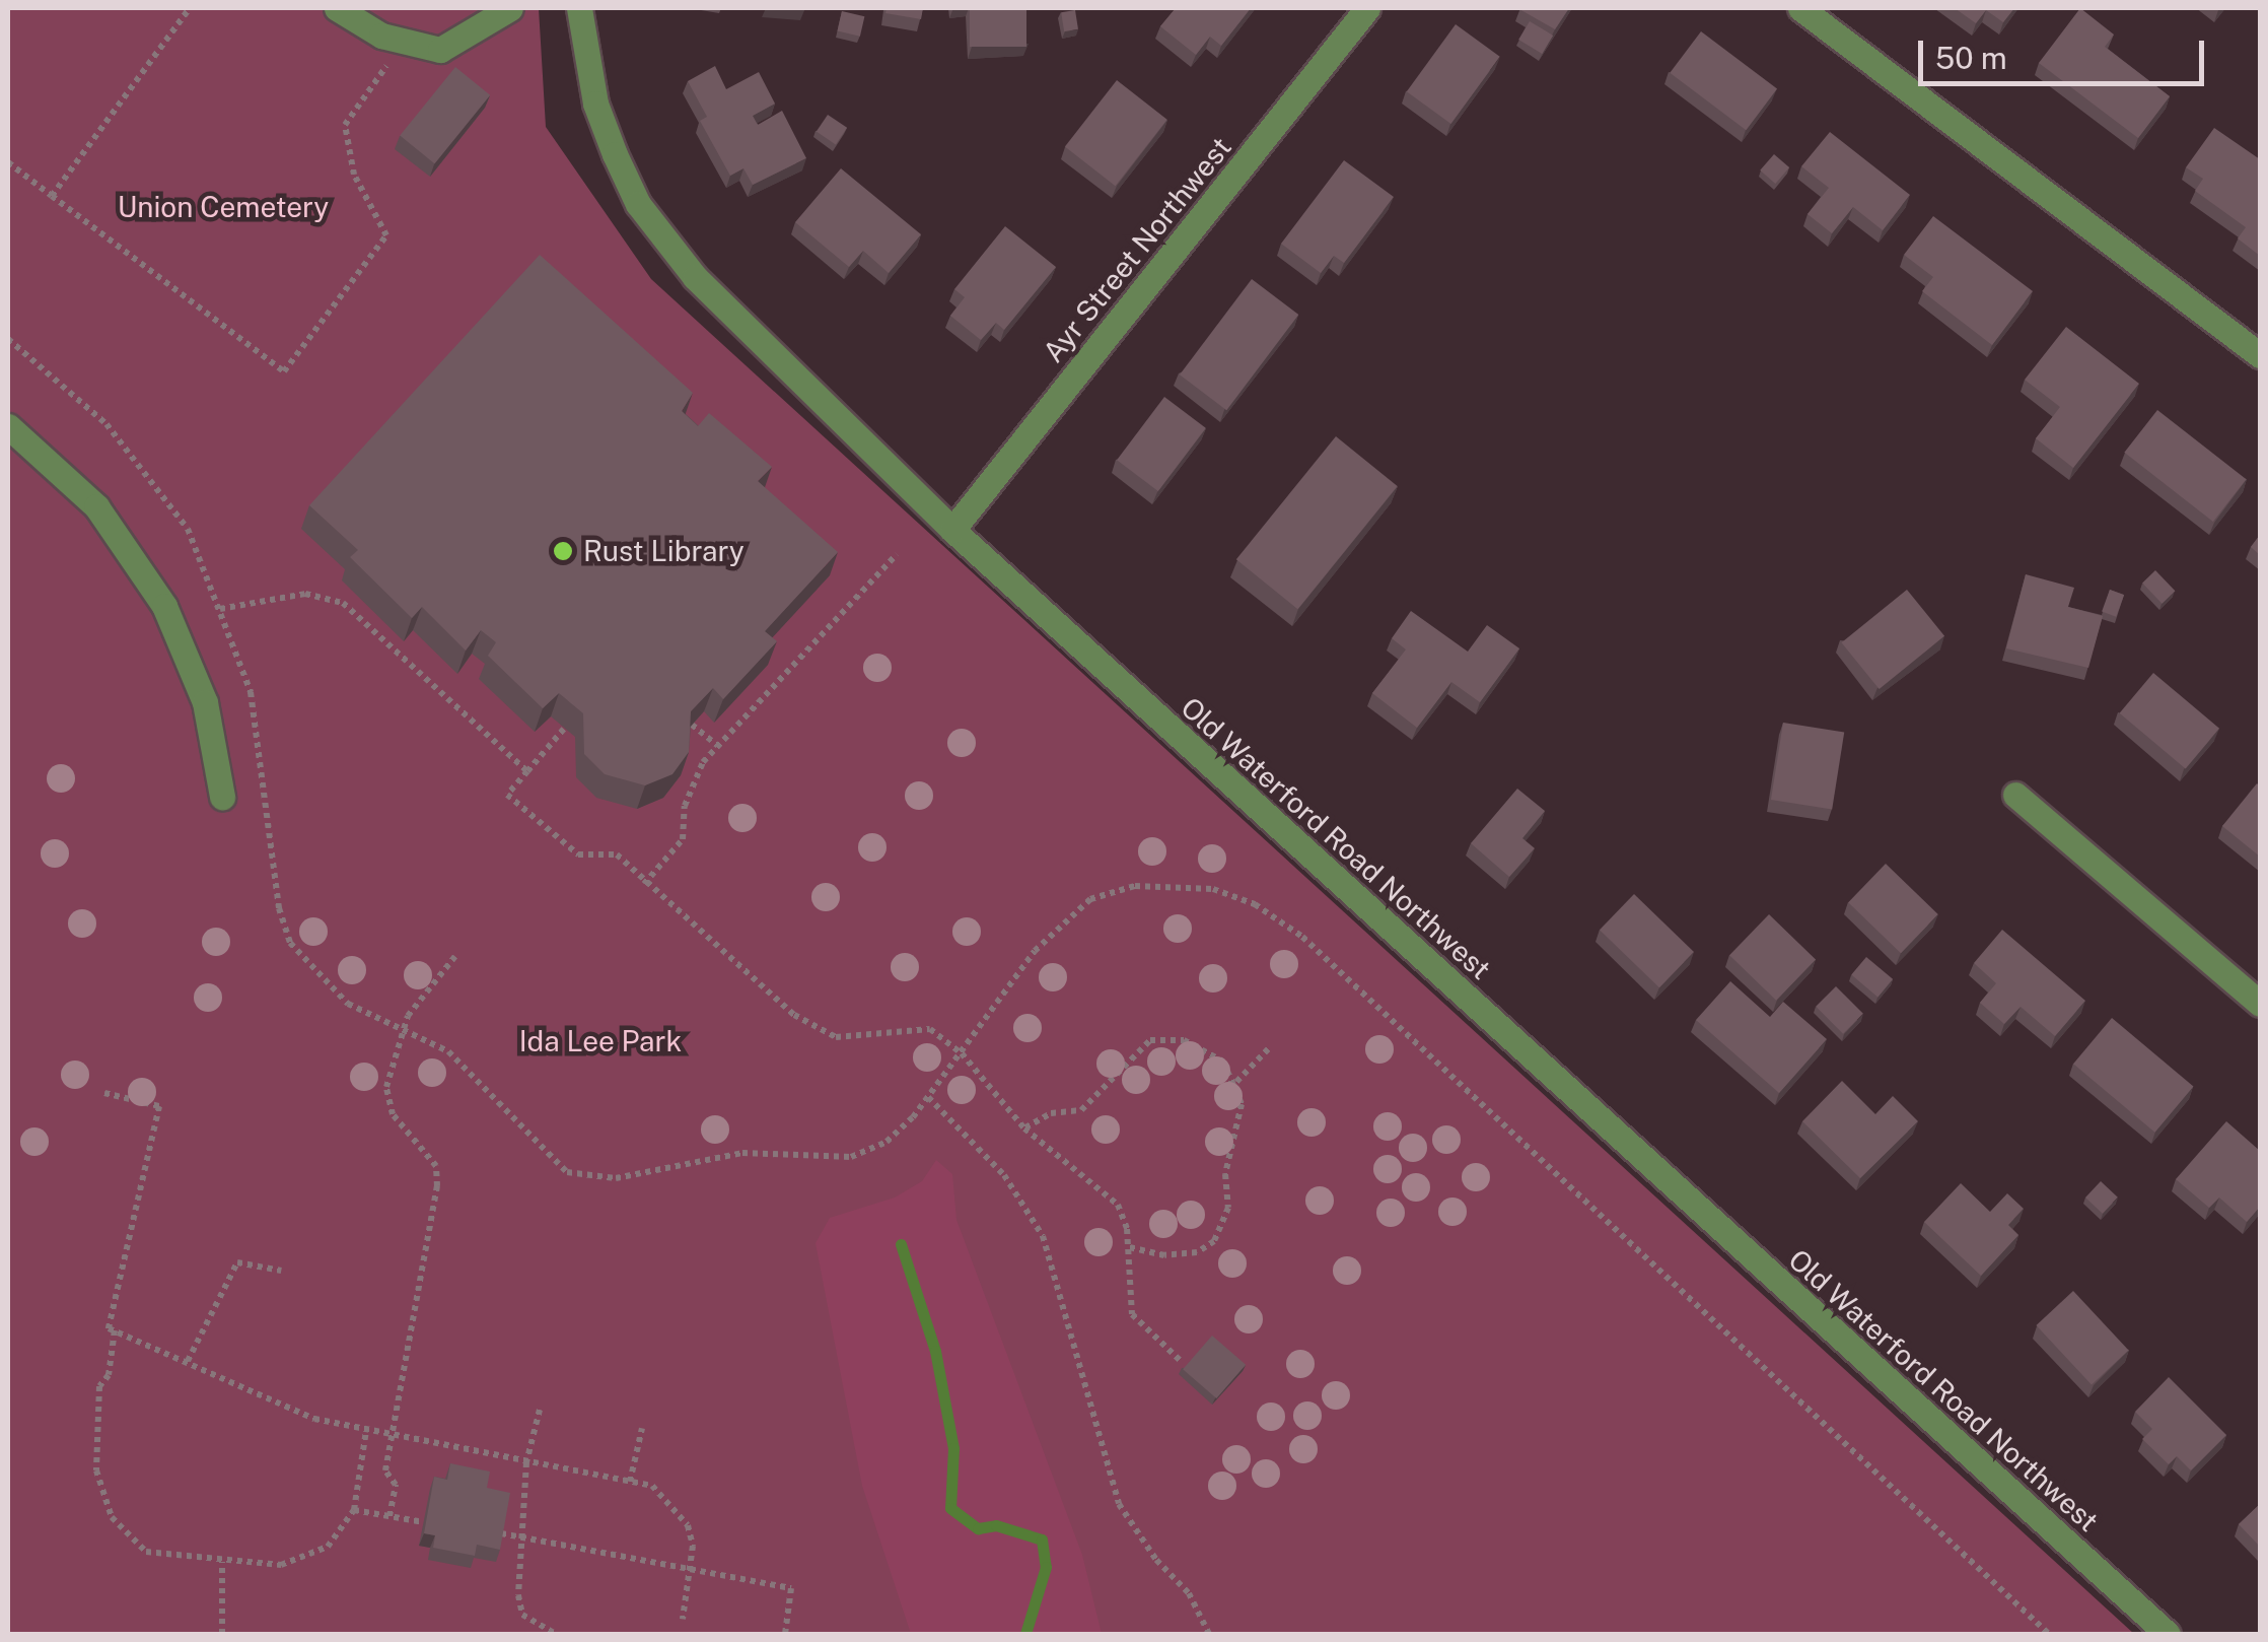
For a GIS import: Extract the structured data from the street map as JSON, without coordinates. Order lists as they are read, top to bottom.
{
  "streets": {
    "street": ["Ayr Street Northwest", "Old Waterford Road Northwest"]
  },
  "crossings": [
    ["Ayr Street Northwest", "Old Waterford Road Northwest"]
  ],
  "parks": ["Union Cemetery", "Ida Lee Park"],
  "places": ["Rust Library"],
  "scale_bar": "50 m"
}
